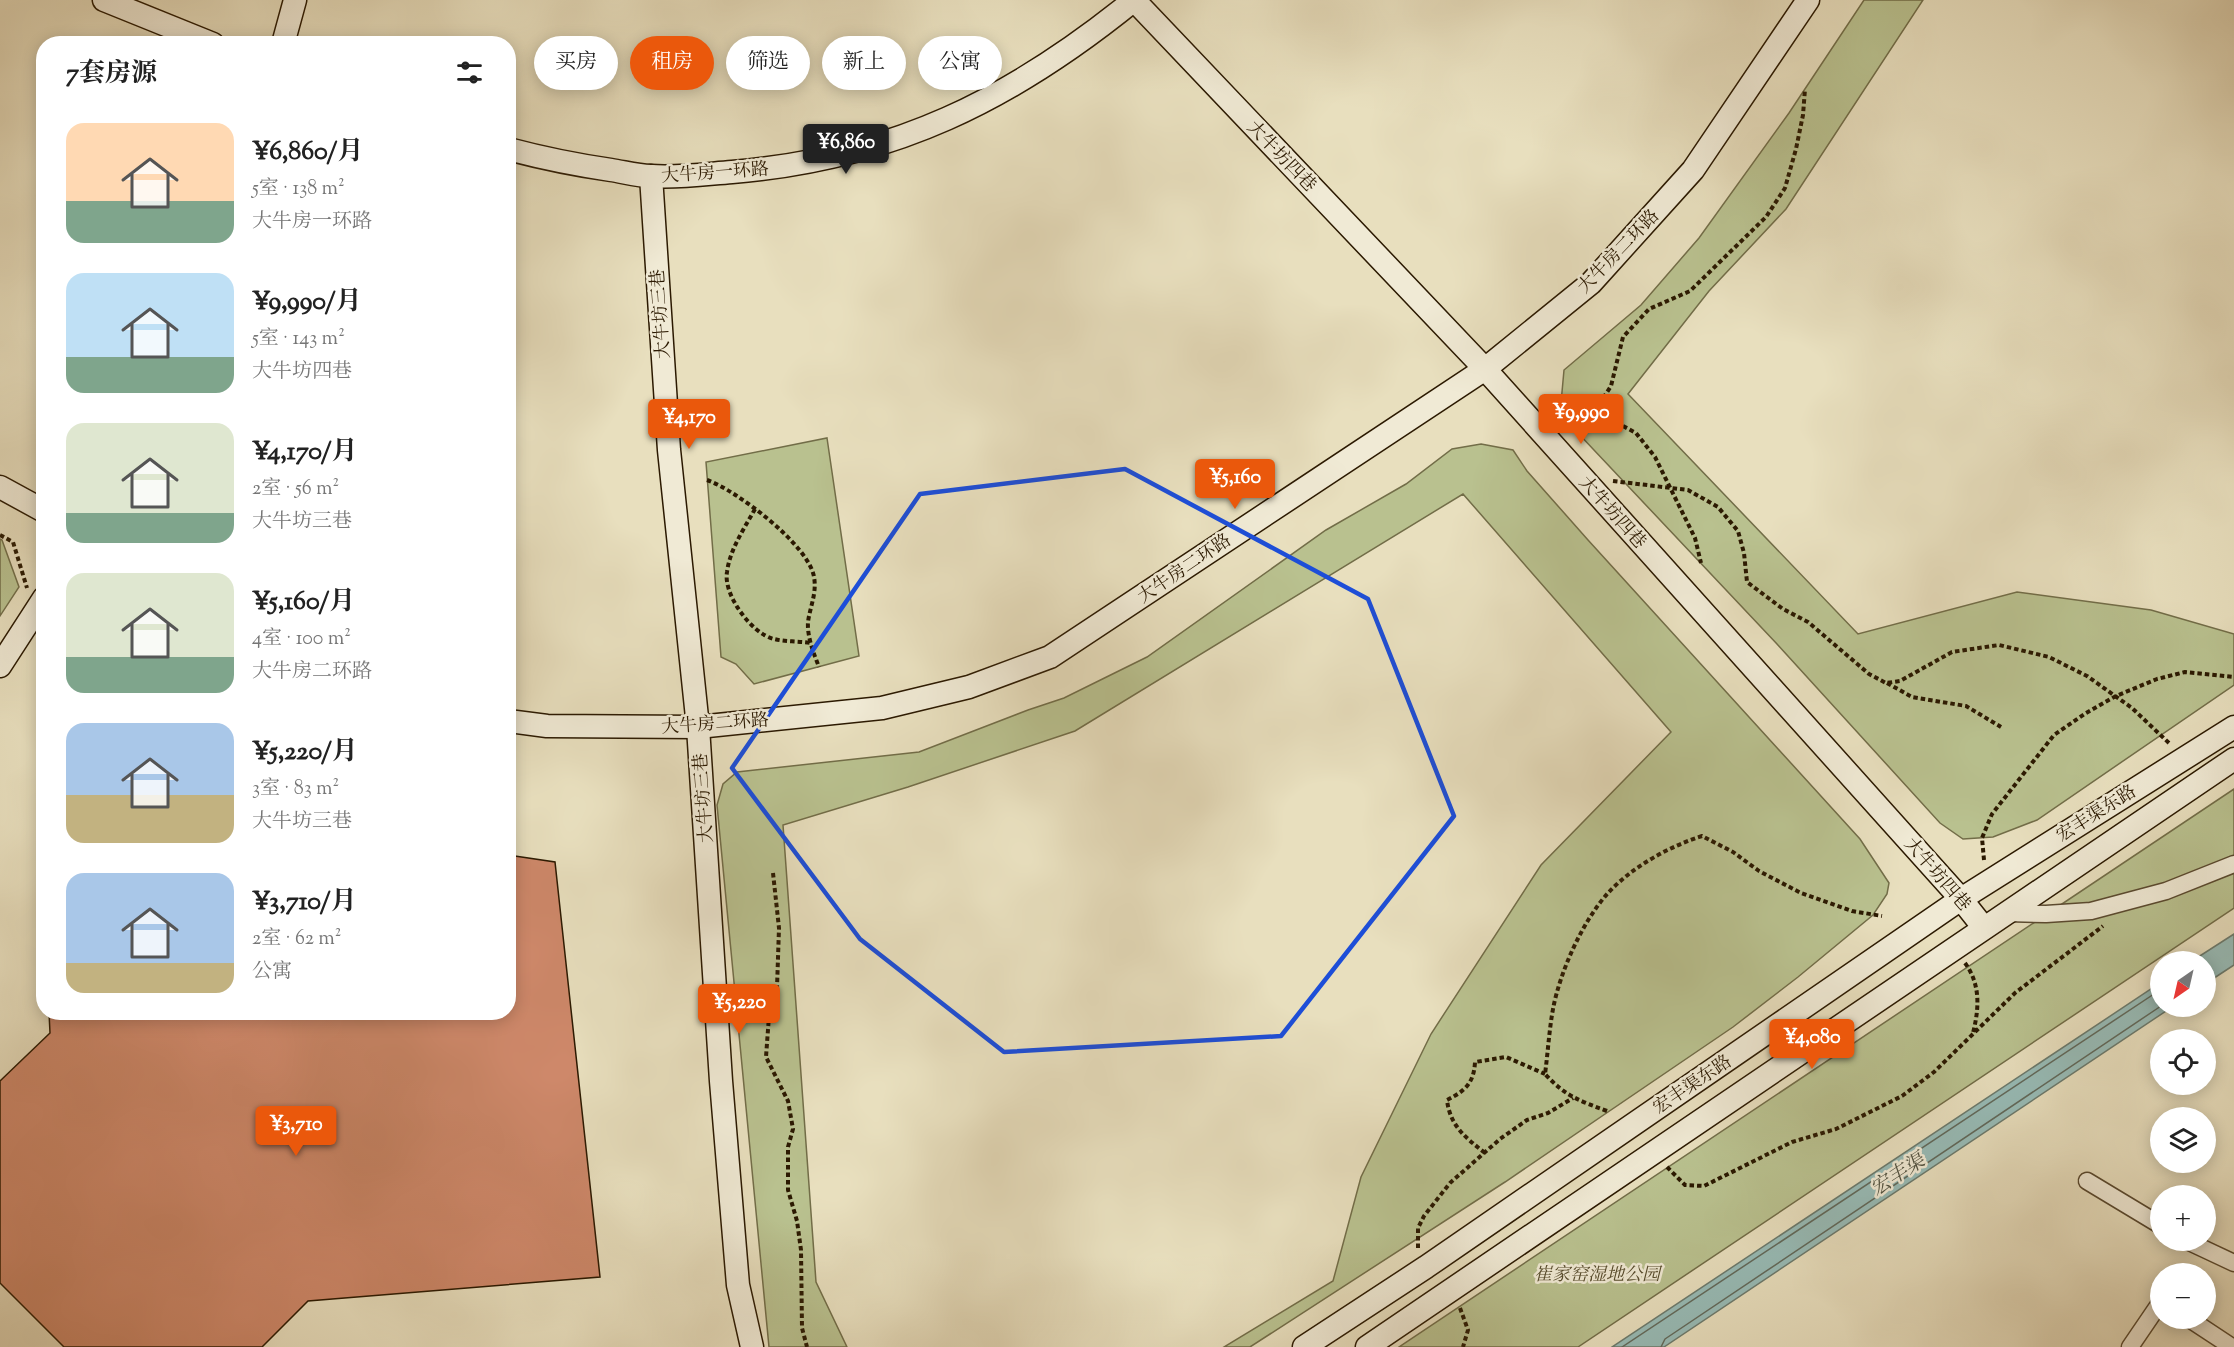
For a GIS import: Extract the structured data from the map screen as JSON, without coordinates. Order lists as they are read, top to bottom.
{
  "streets": {
    "street": [
      "大牛坊四巷",
      "大牛房一环路",
      "大牛房二环路",
      "大牛坊三巷",
      "宏丰渠东路"
    ]
  },
  "crossings": [
    ["大牛坊四巷", "大牛房一环路"],
    ["大牛坊四巷", "大牛房二环路"],
    ["大牛坊四巷", "宏丰渠东路"],
    ["大牛房一环路", "大牛坊三巷"],
    ["大牛房二环路", "大牛坊三巷"]
  ],
  "water": ["宏丰渠"],
  "parks": ["崔家窑湿地公园"],
  "north": "bottom left",
  "page": {
    "chip": [
      "买房",
      "租房",
      "筛选",
      "新上",
      "公寓"
    ],
    "heading": "7套房源",
    "list": [
      {
        "name": "¥6,860/月",
        "note": "5室 · 138 m² · 大牛房一环路"
      },
      {
        "name": "¥9,990/月",
        "note": "5室 · 143 m² · 大牛坊四巷"
      },
      {
        "name": "¥4,170/月",
        "note": "2室 · 56 m² · 大牛坊三巷"
      },
      {
        "name": "¥5,160/月",
        "note": "4室 · 100 m² · 大牛房二环路"
      },
      {
        "name": "¥5,220/月",
        "note": "3室 · 83 m² · 大牛坊三巷"
      },
      {
        "name": "¥3,710/月",
        "note": "2室 · 62 m² · 公寓"
      }
    ],
    "price": [
      "¥6,860",
      "¥9,990",
      "¥4,170",
      "¥5,160",
      "¥5,220",
      "¥4,080",
      "¥3,710"
    ],
    "map_buttons": ["+", "−"]
  }
}
